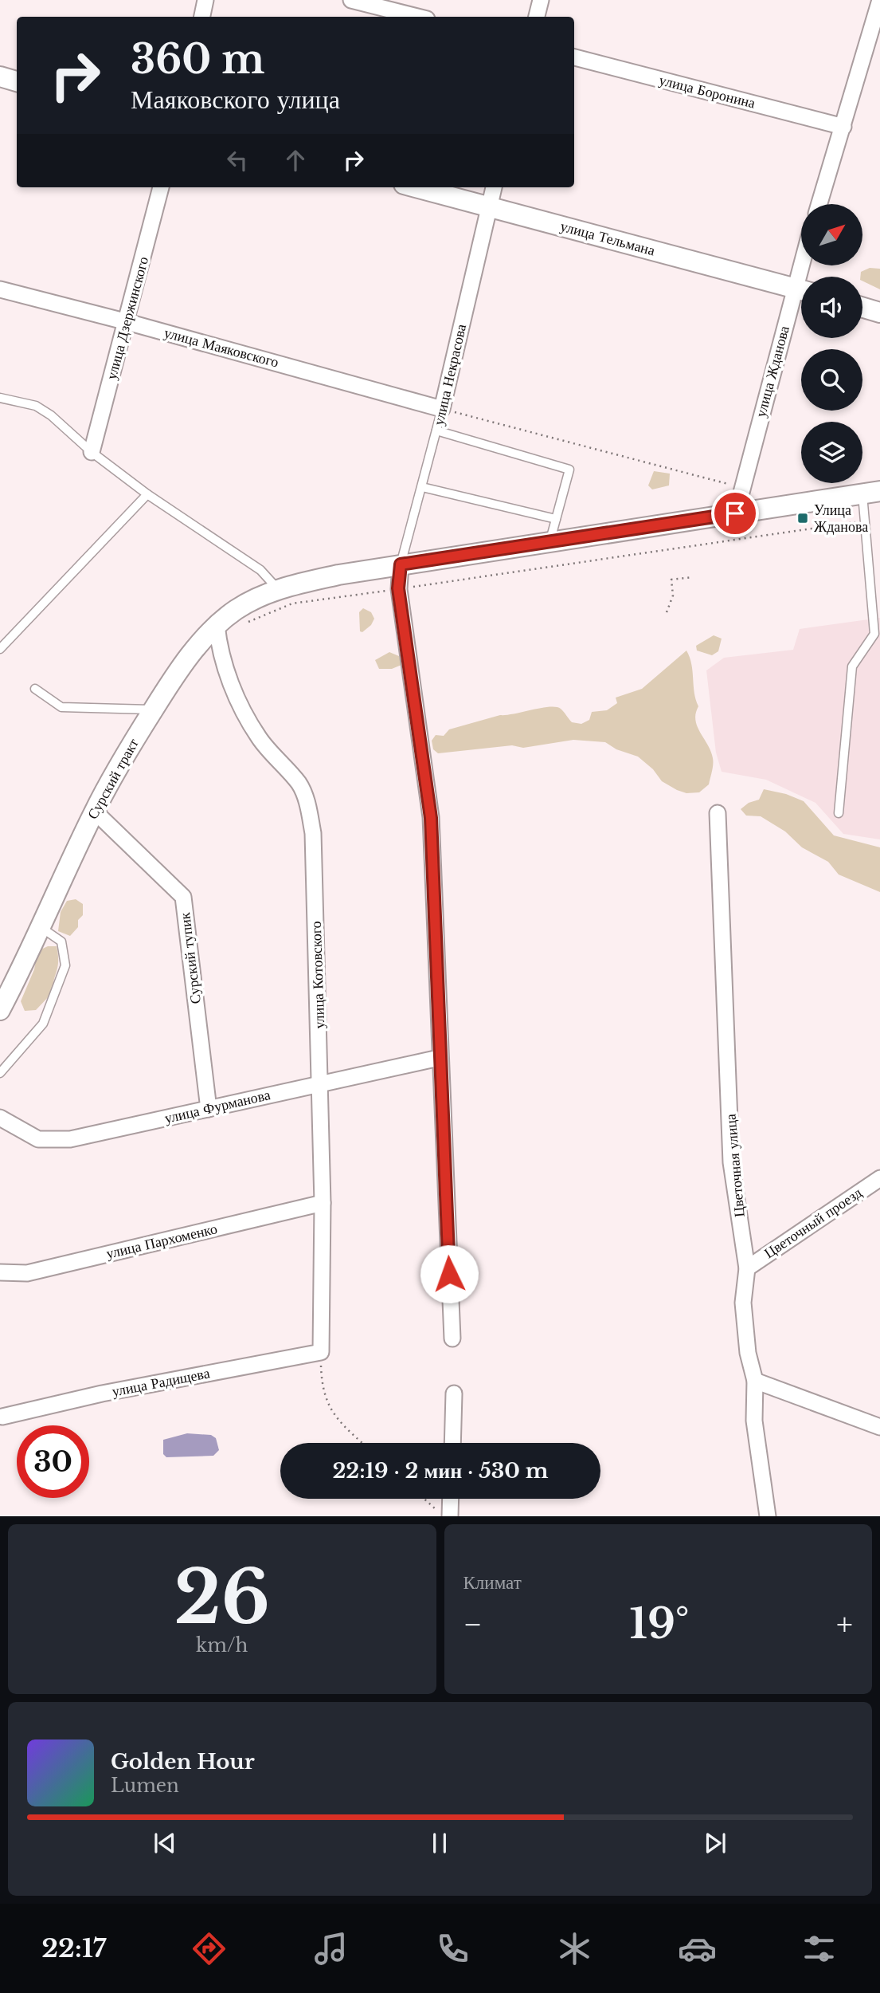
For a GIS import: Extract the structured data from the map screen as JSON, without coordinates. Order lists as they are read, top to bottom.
{
  "streets": {
    "street": [
      "улица Боронина",
      "улица Тельмана",
      "улица Дзержинского",
      "улица Маяковского",
      "улица Жданова",
      "улица Некрасова",
      "Сурский тракт",
      "Сурский тупик",
      "улица Котовского",
      "улица Фурманова",
      "Цветочная улица",
      "Цветочный проезд",
      "улица Пархоменко",
      "улица Радищева"
    ]
  },
  "crossings": [
    ["улица Тельмана", "улица Некрасова"],
    ["улица Дзержинского", "улица Маяковского"],
    ["улица Маяковского", "улица Некрасова"],
    ["улица Жданова", "Сурский тракт"],
    ["улица Некрасова", "Сурский тракт"],
    ["Сурский тракт", "Сурский тупик"],
    ["Сурский тракт", "улица Котовского"],
    ["Сурский тупик", "улица Фурманова"],
    ["улица Котовского", "улица Фурманова"],
    ["улица Котовского", "улица Пархоменко"],
    ["улица Котовского", "улица Радищева"],
    ["Цветочная улица", "Цветочный проезд"]
  ],
  "places": {
    "transit": ["Улица Жданова"]
  },
  "north": "top right",
  "page": {
    "turn": ["360 m", "Маяковского улица"],
    "limit": "30",
    "trip": "22:19 · 2 мин · 530 m",
    "tile": [
      ["26", "km/h"],
      "Климат"
    ],
    "heat": ["−", "19°", "+"],
    "song": ["Golden Hour", "Lumen"],
    "tabs": "22:17"
  }
}
